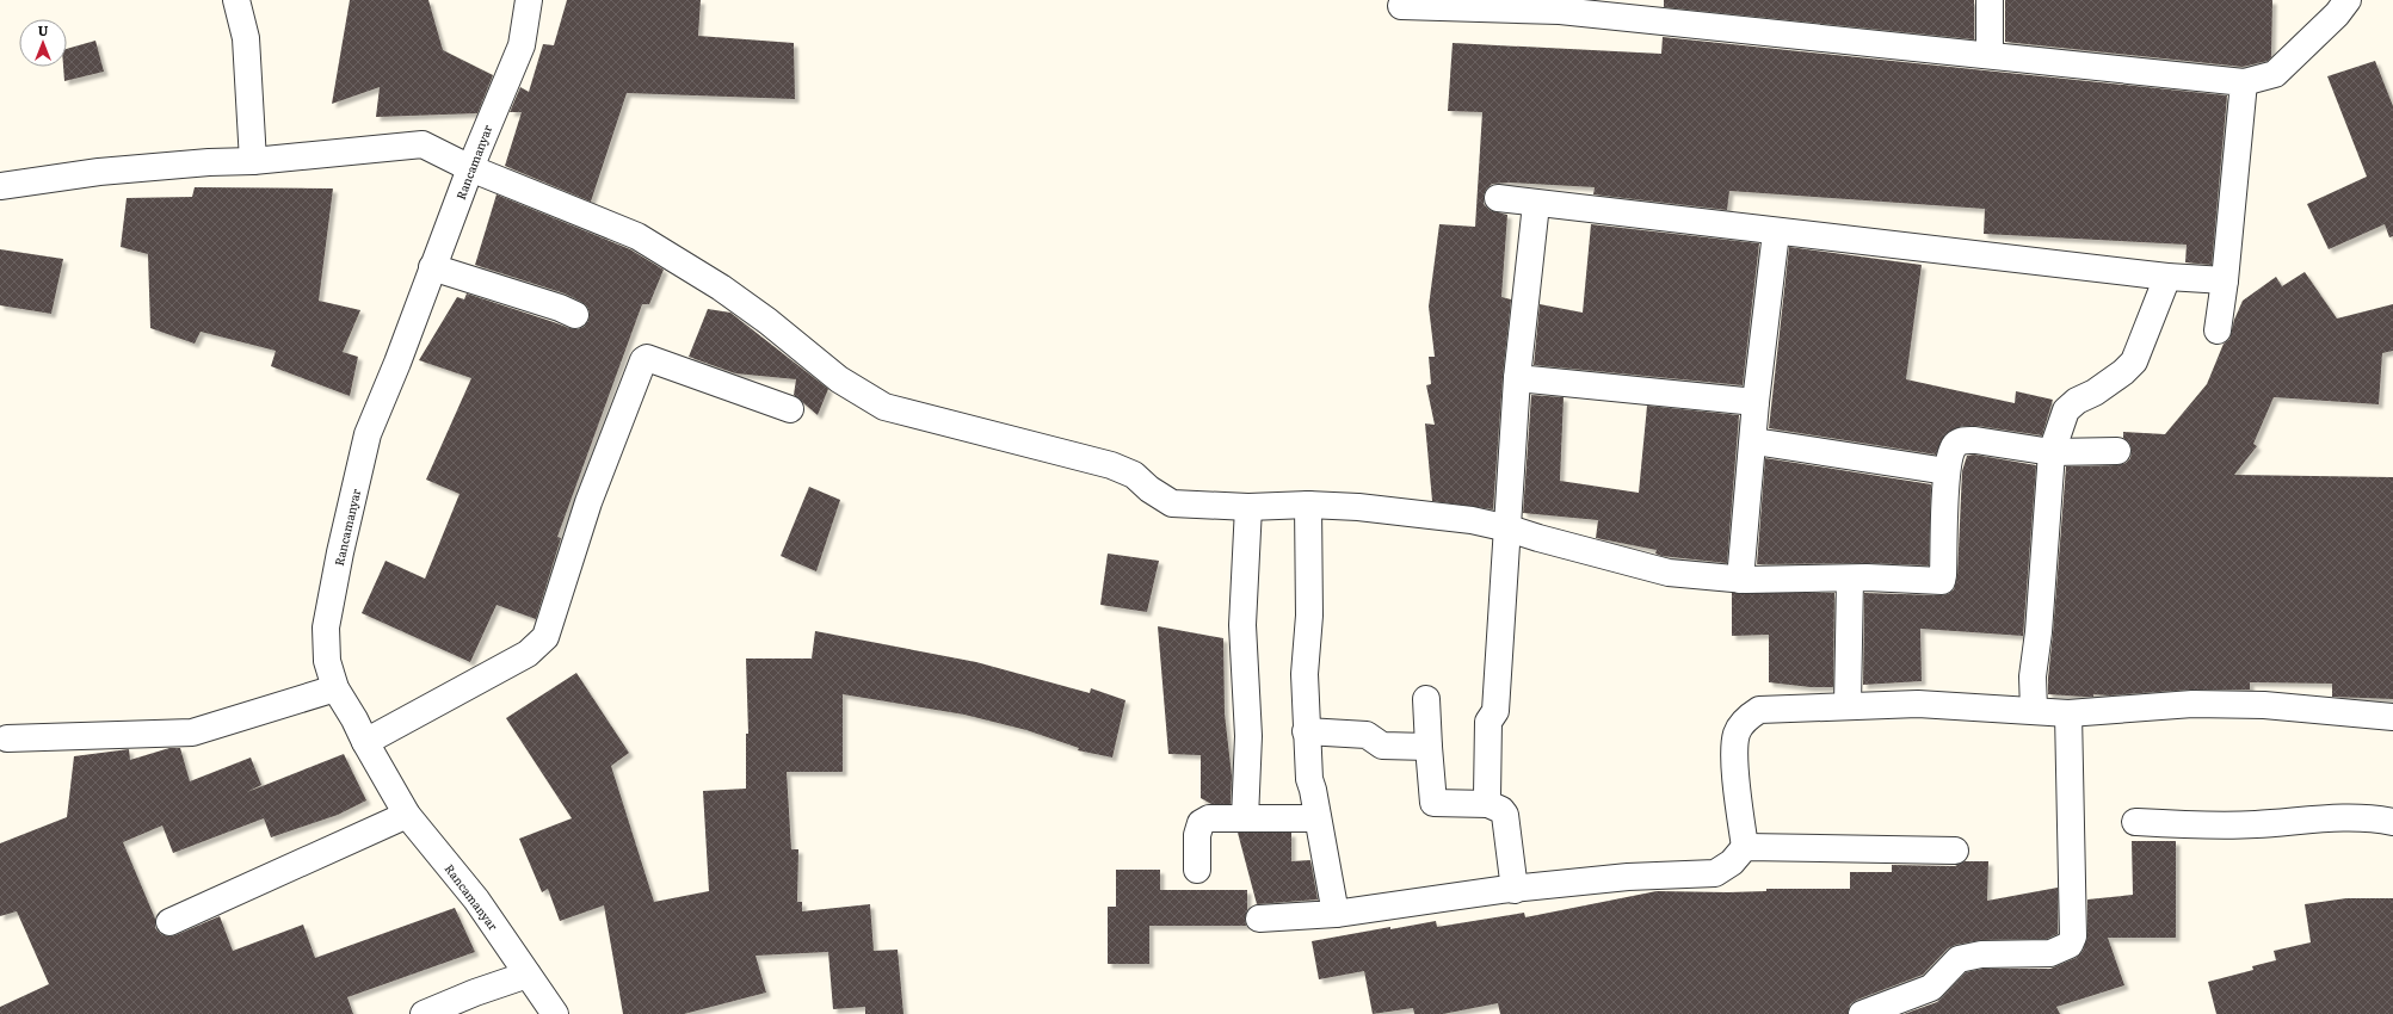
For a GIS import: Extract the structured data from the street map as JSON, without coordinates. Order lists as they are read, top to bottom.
{
  "streets": {
    "street": ["Rancamanyar"]
  },
  "north": "top"
}
